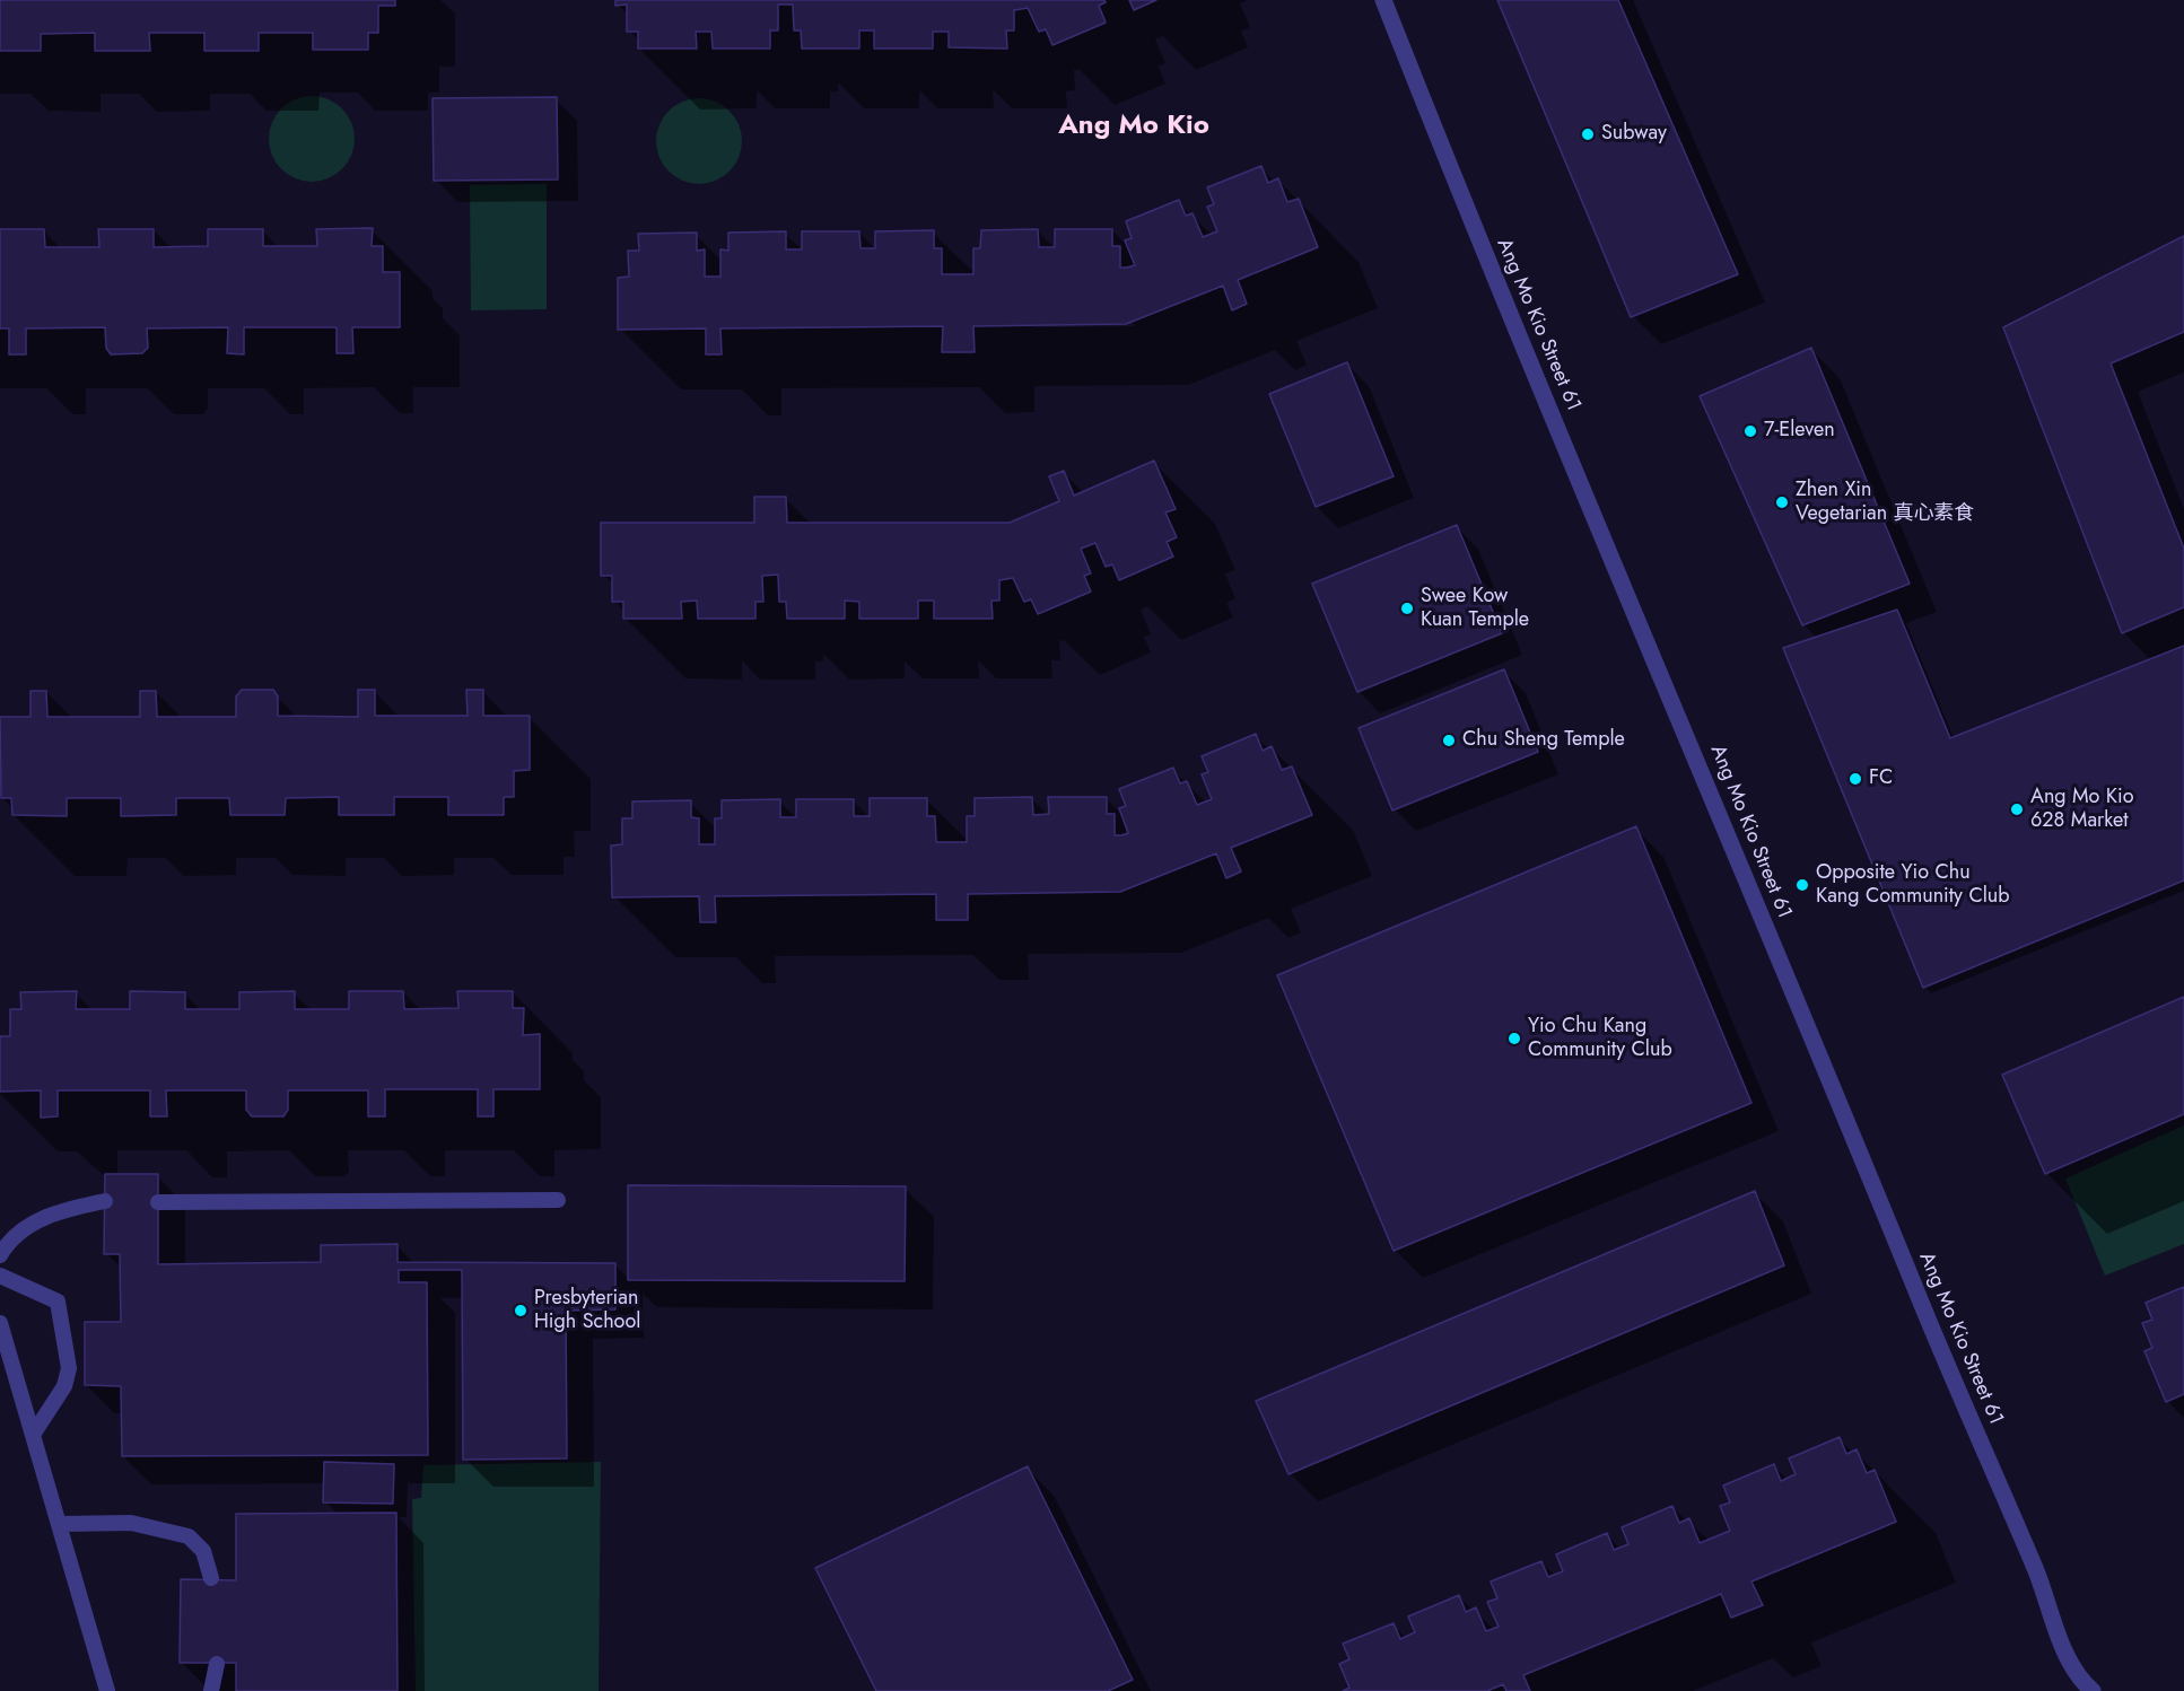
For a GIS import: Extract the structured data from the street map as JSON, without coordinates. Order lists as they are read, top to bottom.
{
  "streets": {
    "street": ["Ang Mo Kio Street 61"]
  },
  "districts": ["Ang Mo Kio"],
  "places": [
    "Subway",
    "7-Eleven",
    "Zhen Xin Vegetarian 真心素食",
    "Swee Kow Kuan Temple",
    "Chu Sheng Temple",
    "FC",
    "Ang Mo Kio 628 Market",
    "Opposite Yio Chu Kang Community Club",
    "Yio Chu Kang Community Club",
    "Presbyterian High School"
  ]
}
